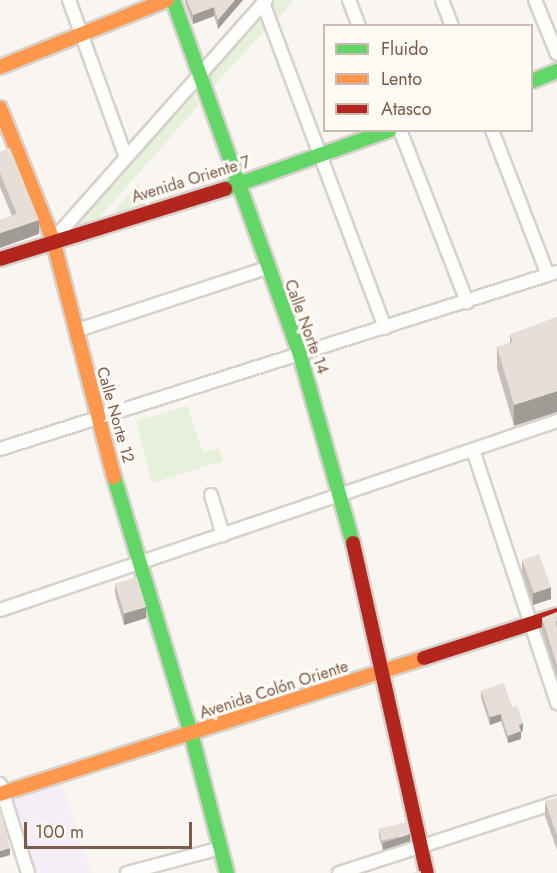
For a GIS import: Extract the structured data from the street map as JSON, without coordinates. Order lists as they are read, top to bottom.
{
  "streets": {
    "street": [
      "Avenida Oriente 7",
      "Calle Norte 14",
      "Calle Norte 12",
      "Avenida Colón Oriente"
    ]
  },
  "crossings": [
    ["Avenida Oriente 7", "Calle Norte 14"],
    ["Avenida Oriente 7", "Calle Norte 12"],
    ["Calle Norte 14", "Avenida Colón Oriente"],
    ["Calle Norte 12", "Avenida Colón Oriente"]
  ],
  "legend": ["Fluido", "Lento", "Atasco"],
  "scale_bar": "100 m"
}
